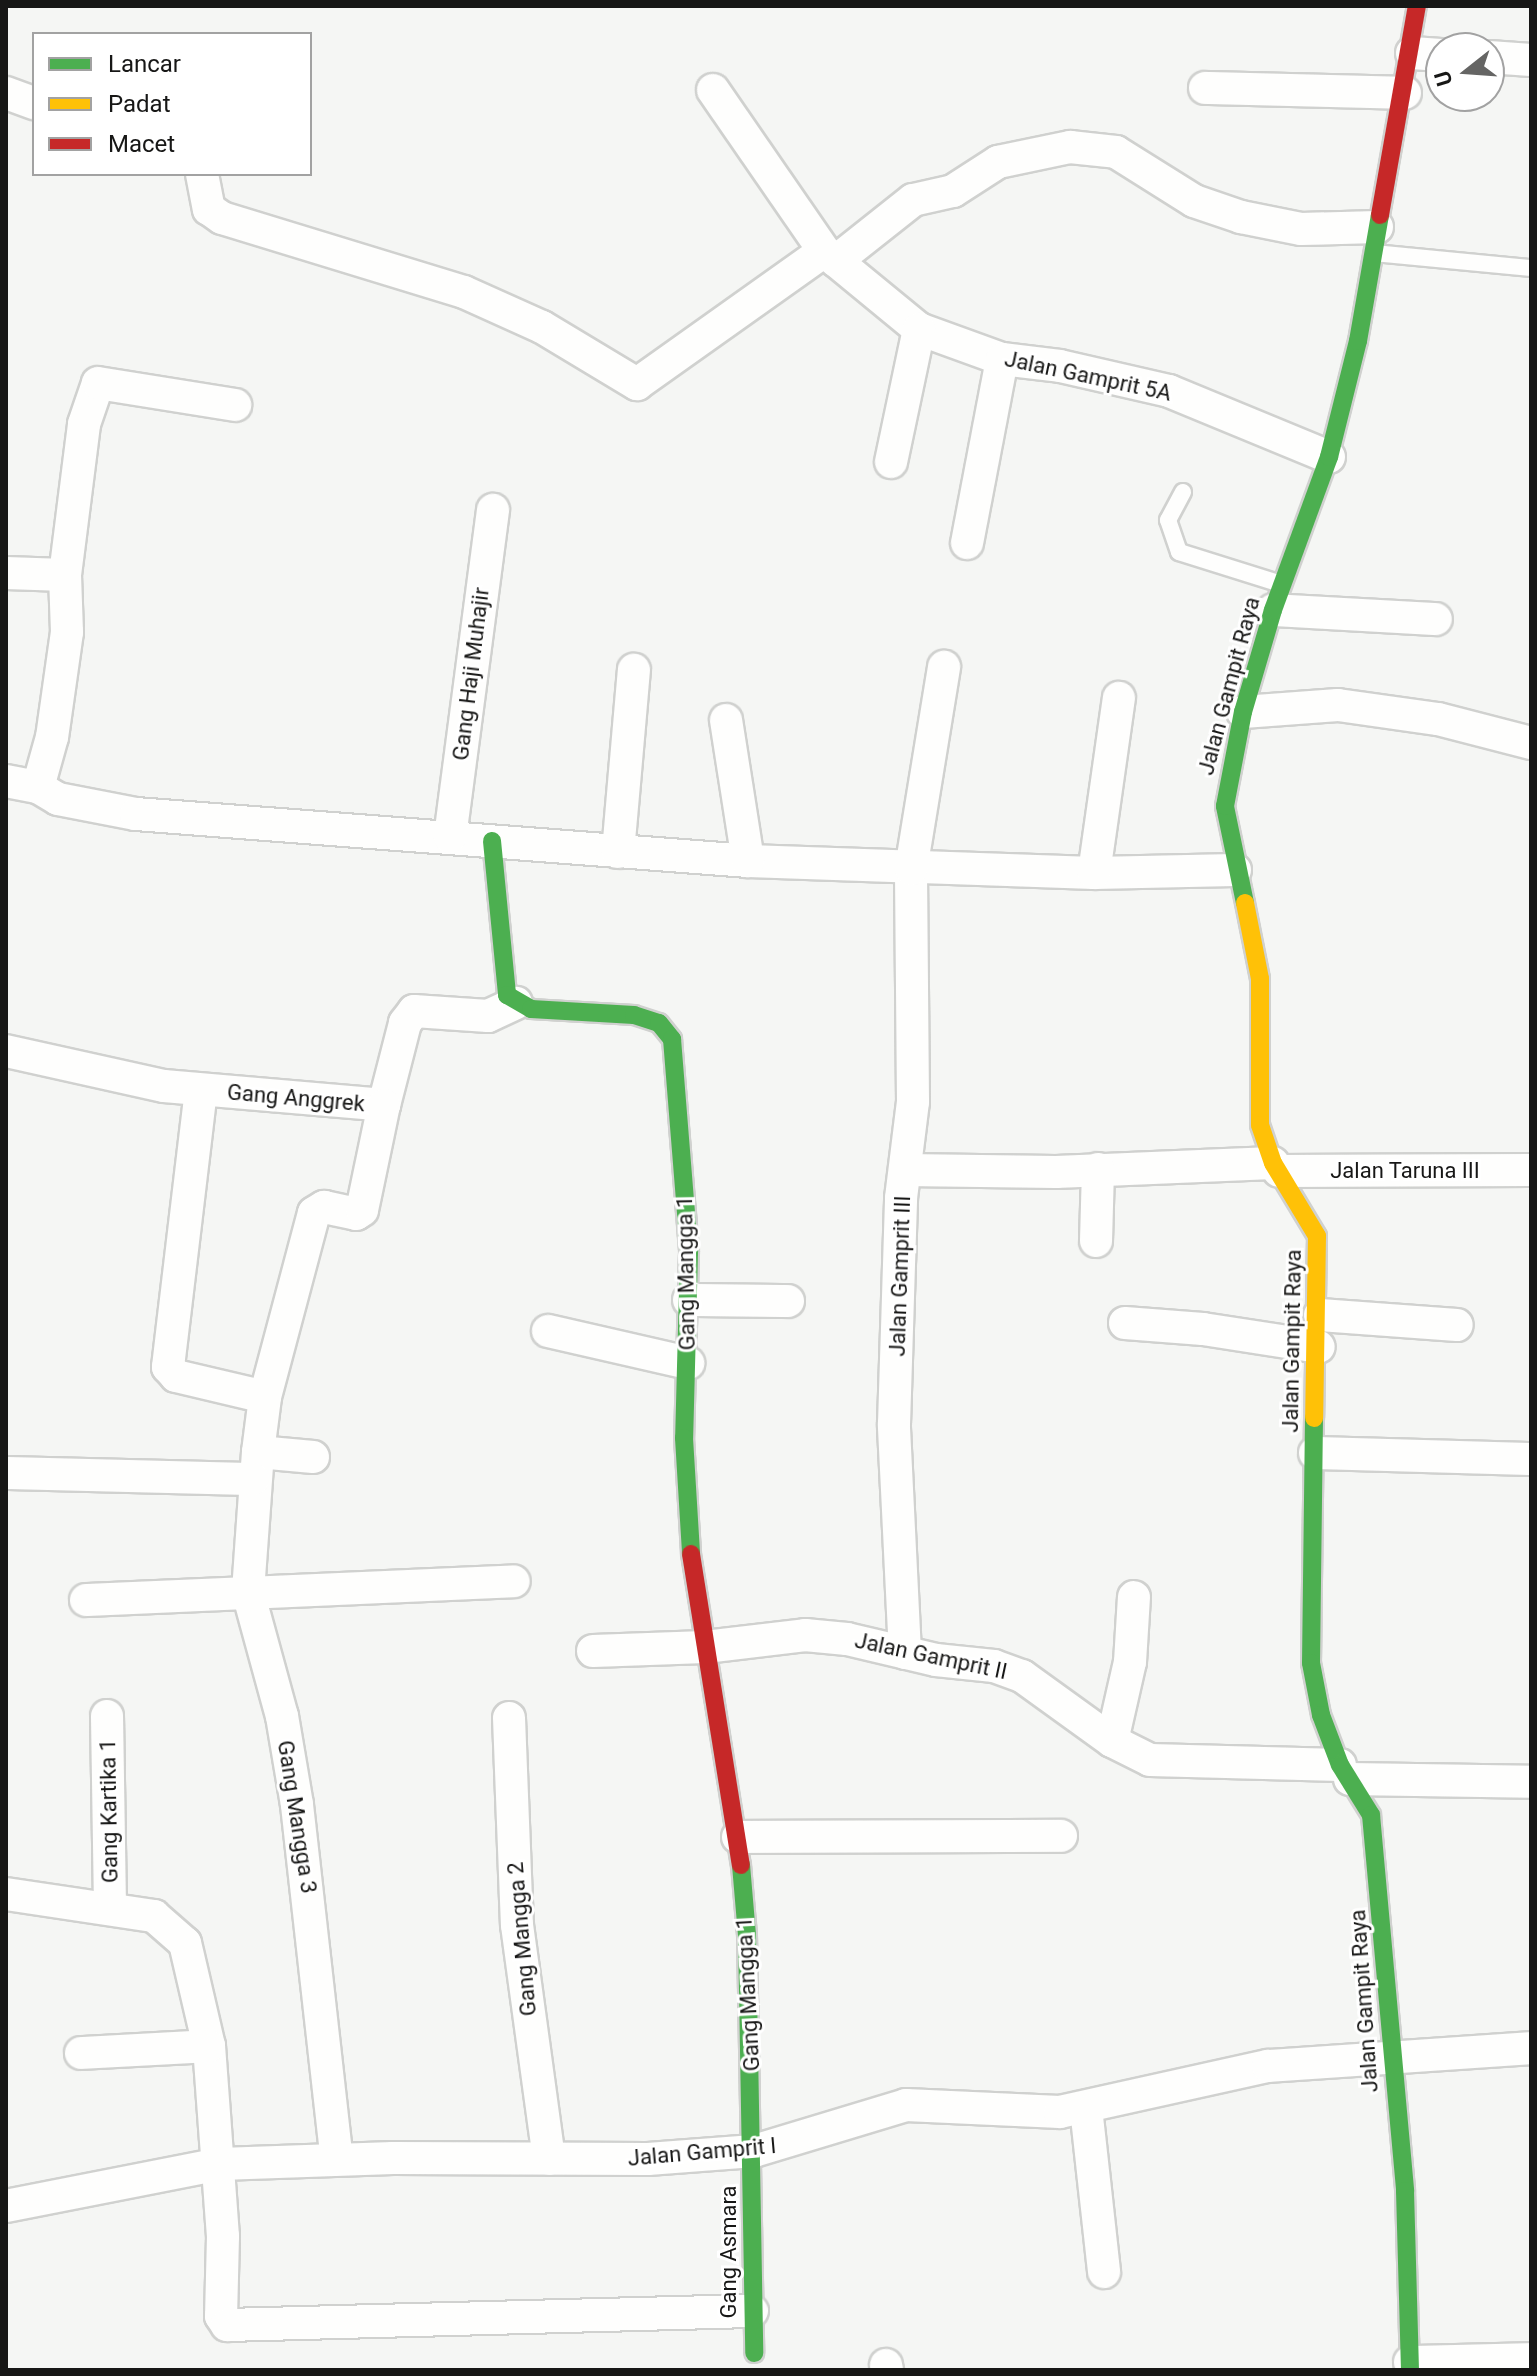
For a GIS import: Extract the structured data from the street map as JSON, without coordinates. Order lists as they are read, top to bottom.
{
  "streets": {
    "street": [
      "Jalan Gamprit 5A",
      "Gang Haji Muhajir",
      "Jalan Gampit Raya",
      "Gang Anggrek",
      "Jalan Taruna III",
      "Gang Mangga 1",
      "Jalan Gamprit III",
      "Jalan Gamprit II",
      "Gang Kartika 1",
      "Gang Mangga 3",
      "Gang Mangga 2",
      "Jalan Gamprit I",
      "Gang Asmara"
    ]
  },
  "crossings": [
    ["Jalan Gamprit 5A", "Jalan Gampit Raya"],
    ["Jalan Gampit Raya", "Jalan Taruna III"],
    ["Jalan Gampit Raya", "Jalan Gamprit III"],
    ["Jalan Gampit Raya", "Jalan Gamprit II"],
    ["Jalan Gampit Raya", "Jalan Gamprit I"],
    ["Gang Anggrek", "Gang Mangga 1"],
    ["Gang Anggrek", "Gang Mangga 3"],
    ["Jalan Taruna III", "Jalan Gamprit III"],
    ["Gang Mangga 1", "Jalan Gamprit II"],
    ["Gang Mangga 1", "Jalan Gamprit I"],
    ["Gang Mangga 1", "Gang Asmara"],
    ["Jalan Gamprit III", "Jalan Gamprit II"],
    ["Gang Mangga 3", "Jalan Gamprit I"],
    ["Gang Mangga 2", "Jalan Gamprit I"],
    ["Jalan Gamprit I", "Gang Asmara"]
  ],
  "legend": ["Lancar", "Padat", "Macet"],
  "north": "left"
}
